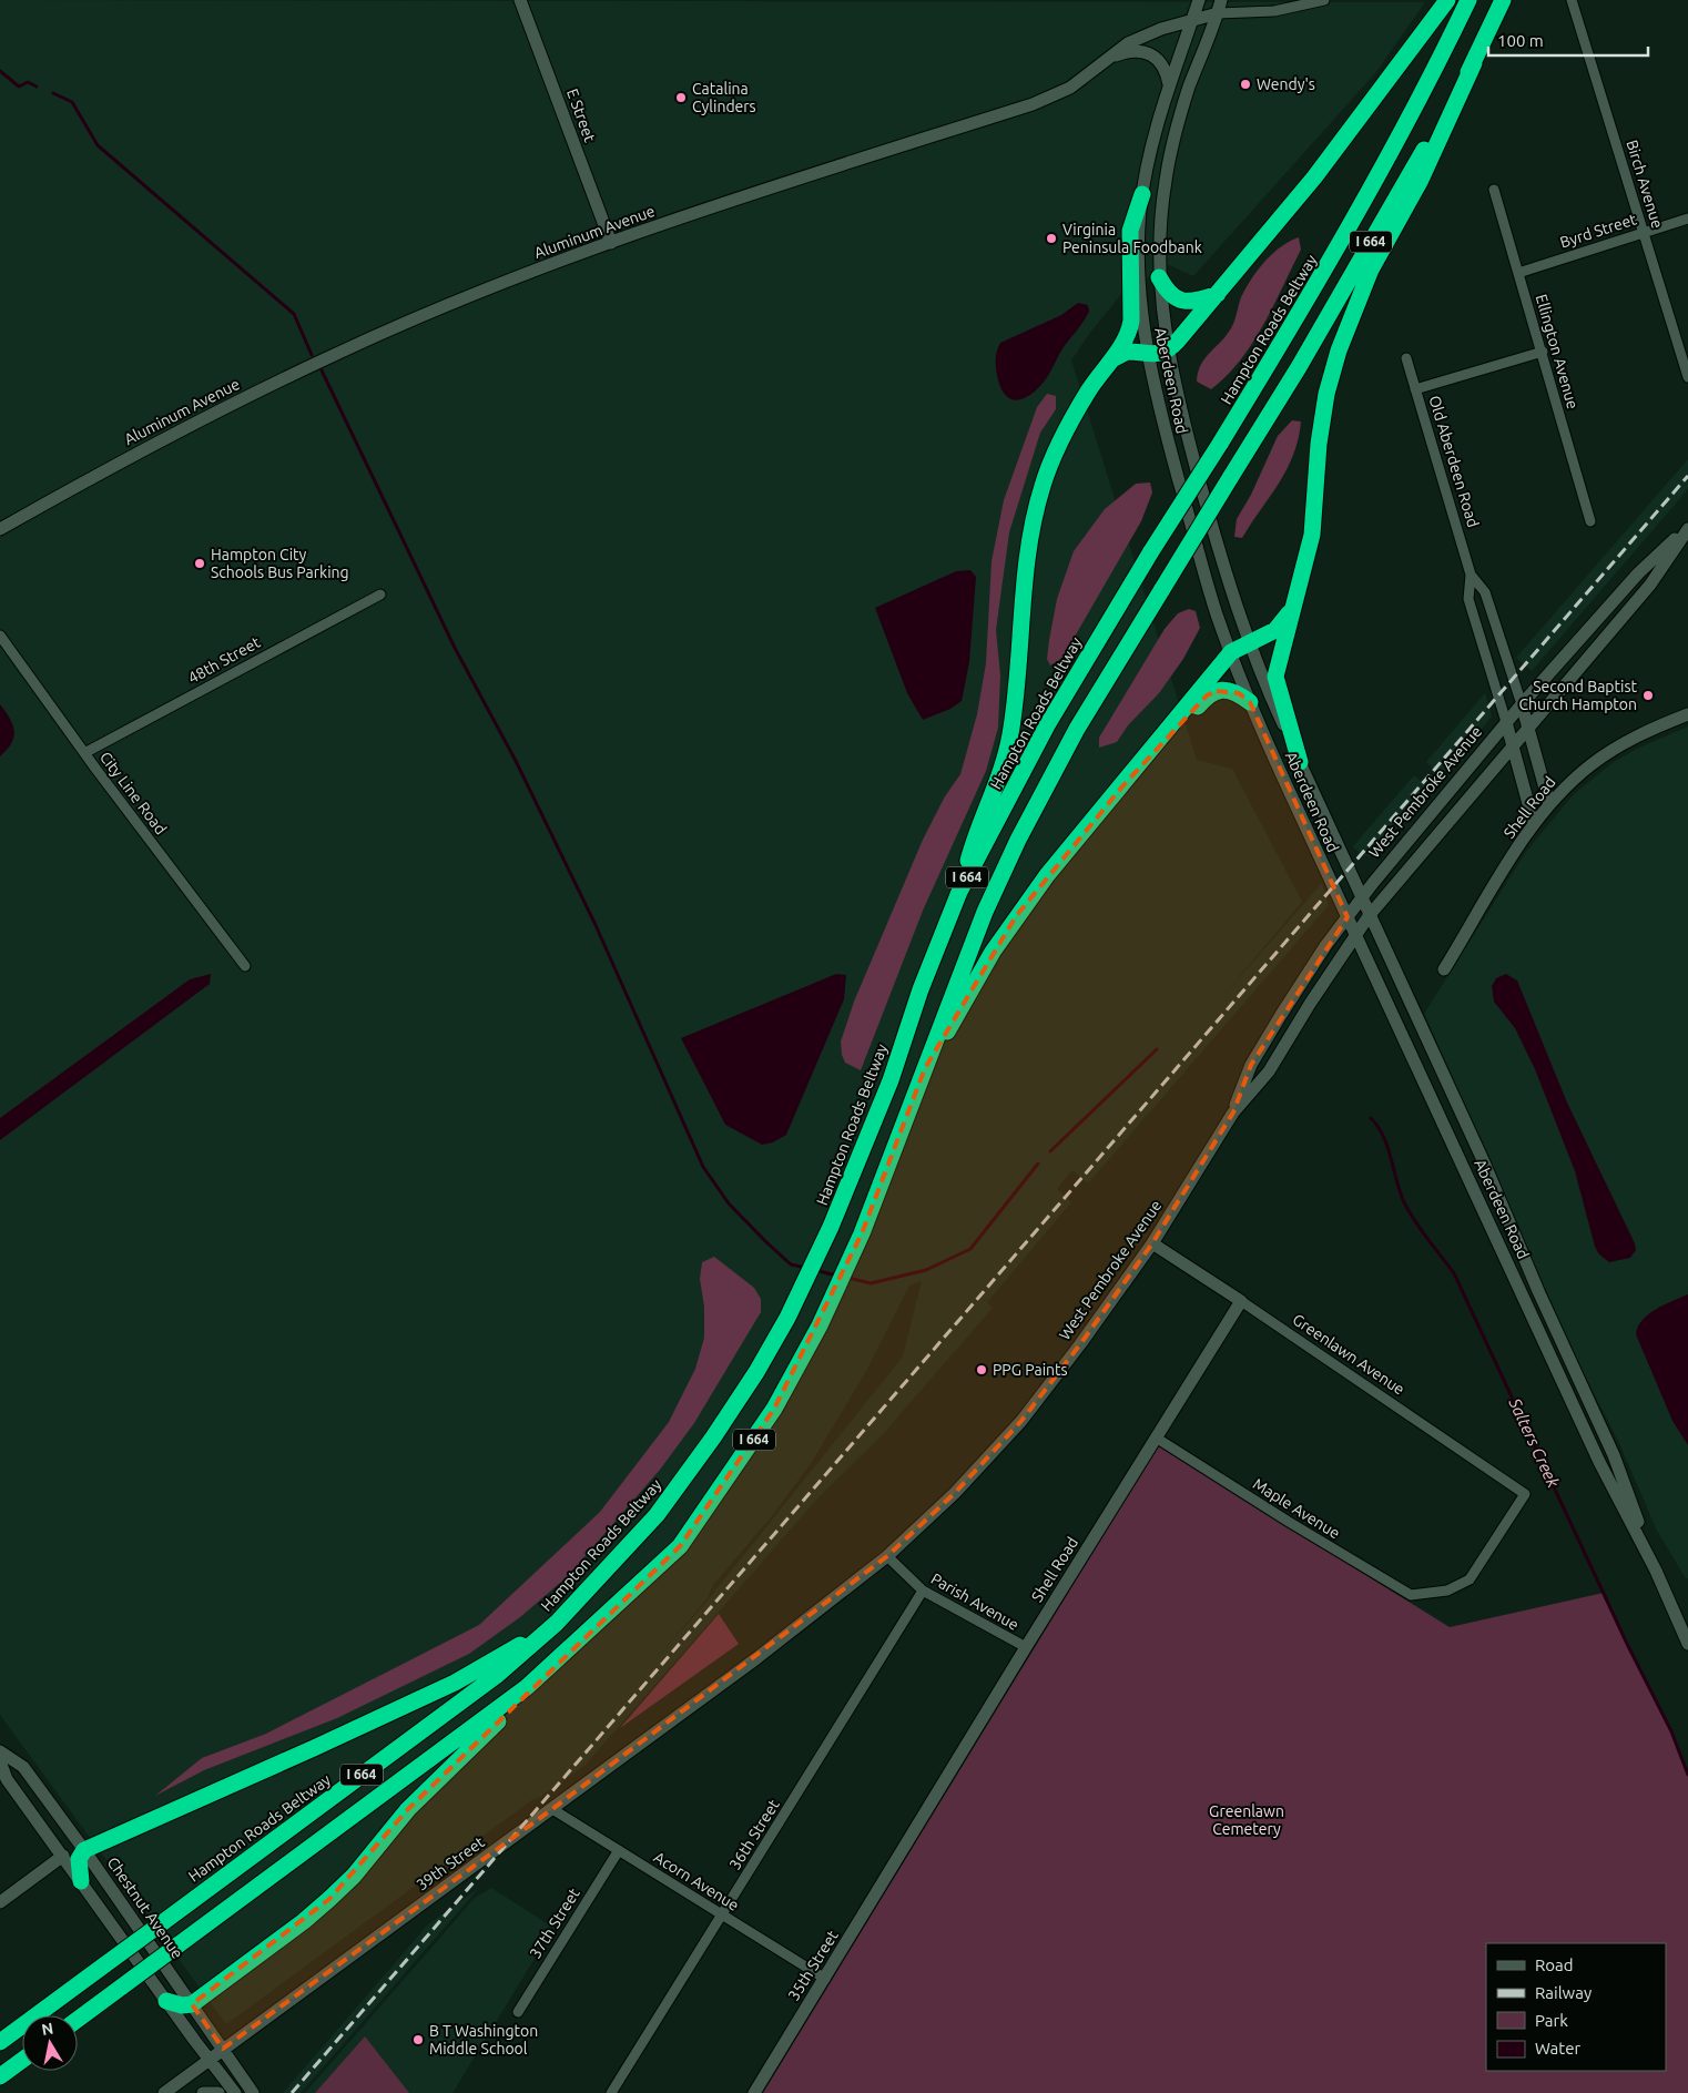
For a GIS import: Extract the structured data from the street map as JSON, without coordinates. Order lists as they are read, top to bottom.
{
  "streets": {
    "highway": ["I 664", "Hampton Roads Beltway"],
    "main road": [
      "E Street",
      "Aluminum Avenue",
      "Aberdeen Road",
      "Old Aberdeen Road",
      "West Pembroke Avenue",
      "Shell Road",
      "Greenlawn Avenue",
      "39th Street",
      "Chestnut Avenue",
      "35th Street"
    ],
    "street": [
      "Birch Avenue",
      "Byrd Street",
      "Ellington Avenue",
      "48th Street",
      "City Line Road",
      "Maple Avenue",
      "Parish Avenue",
      "36th Street",
      "Acorn Avenue",
      "37th Street"
    ]
  },
  "crossings": [
    ["E Street", "Aluminum Avenue"],
    ["Birch Avenue", "Byrd Street"],
    ["Byrd Street", "Ellington Avenue"],
    ["Aluminum Avenue", "Aberdeen Road"],
    ["Aberdeen Road", "West Pembroke Avenue"],
    ["Old Aberdeen Road", "West Pembroke Avenue"],
    ["Old Aberdeen Road", "Shell Road"],
    ["48th Street", "City Line Road"],
    ["West Pembroke Avenue", "Greenlawn Avenue"],
    ["West Pembroke Avenue", "Parish Avenue"],
    ["West Pembroke Avenue", "39th Street"],
    ["Shell Road", "Greenlawn Avenue"],
    ["Shell Road", "Maple Avenue"],
    ["Shell Road", "Parish Avenue"],
    ["Shell Road", "35th Street"],
    ["Greenlawn Avenue", "Maple Avenue"],
    ["Parish Avenue", "36th Street"],
    ["36th Street", "Acorn Avenue"],
    ["39th Street", "Acorn Avenue"],
    ["39th Street", "Chestnut Avenue"],
    ["Acorn Avenue", "37th Street"],
    ["Acorn Avenue", "35th Street"]
  ],
  "water": ["Salters Creek"],
  "parks": ["Greenlawn Cemetery"],
  "places": [
    "Wendy's",
    "Catalina Cylinders",
    "Virginia Peninsula Foodbank",
    "Hampton City Schools Bus Parking",
    "Second Baptist Church Hampton",
    "PPG Paints",
    "B T Washington Middle School"
  ],
  "legend": [
    "Road",
    "Railway",
    "Park",
    "Water"
  ],
  "scale_bar": "100 m",
  "north": "top"
}
